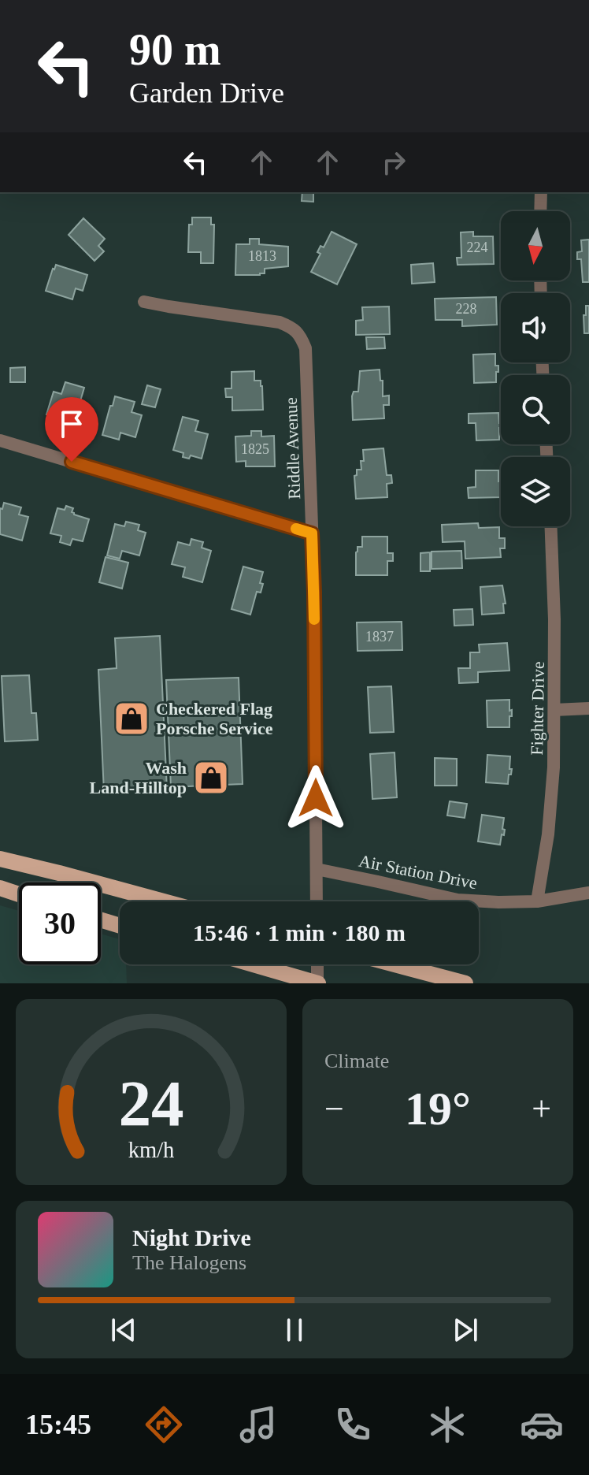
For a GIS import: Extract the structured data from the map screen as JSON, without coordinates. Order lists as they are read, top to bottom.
{
  "streets": {
    "street": ["Riddle Avenue", "Fighter Drive", "Air Station Drive"]
  },
  "crossings": [
    ["Riddle Avenue", "Air Station Drive"],
    ["Fighter Drive", "Air Station Drive"]
  ],
  "places": {
    "shop": ["Checkered Flag Porsche Service", "Wash Land-Hilltop"]
  },
  "house_numbers": [
    "224",
    "1813",
    "228",
    "1825",
    "1837"
  ],
  "north": "bottom",
  "page": {
    "turn": ["90 m", "Garden Drive"],
    "limit": "30",
    "trip": "15:46 · 1 min · 180 m",
    "tile": "Climate",
    "heat": ["−", "19°", "+"],
    "song": ["Night Drive", "The Halogens"],
    "tabs": "15:45",
    "gauge": ["24", "km/h"]
  }
}
